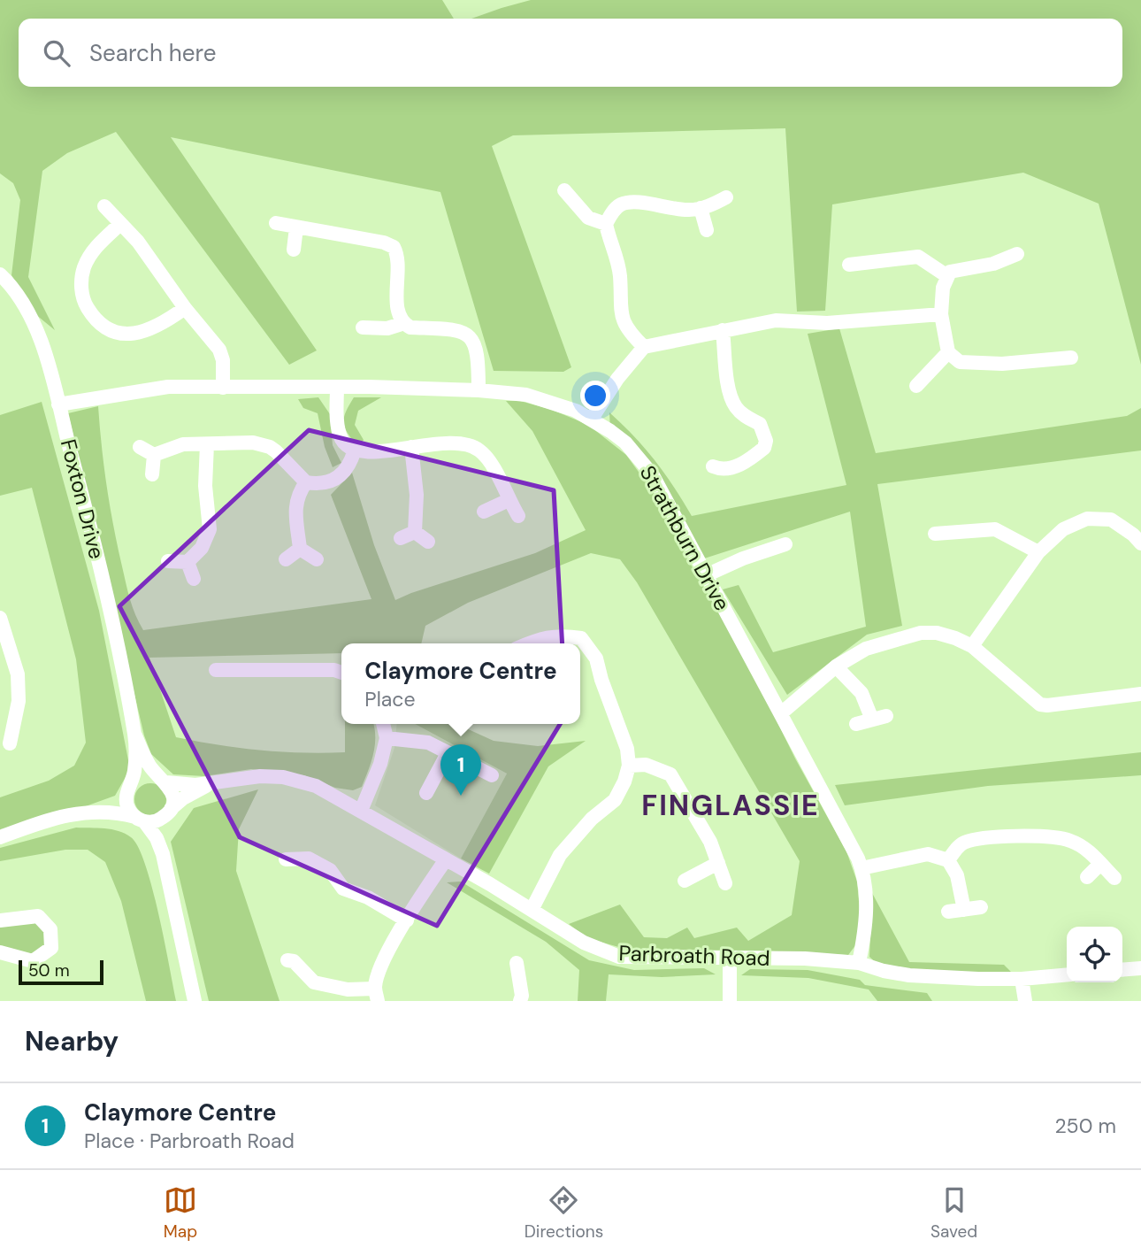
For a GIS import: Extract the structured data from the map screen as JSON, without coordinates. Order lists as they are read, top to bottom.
{
  "streets": {
    "street": ["Foxton Drive", "Strathburn Drive", "Parbroath Road"]
  },
  "crossings": [
    ["Foxton Drive", "Strathburn Drive"],
    ["Foxton Drive", "Parbroath Road"],
    ["Strathburn Drive", "Parbroath Road"]
  ],
  "districts": ["FINGLASSIE"],
  "scale_bar": "50 m",
  "page": {
    "search": "Search here",
    "popup": ["Claymore Centre", "Place"],
    "pins": "1",
    "scale": "50 m",
    "heading": "Nearby",
    "list": [
      {
        "mark": "1",
        "name": "Claymore Centre",
        "note": "Place · Parbroath Road",
        "value": "250 m"
      }
    ],
    "nav": ["Map", "Directions", "Saved"]
  }
}
